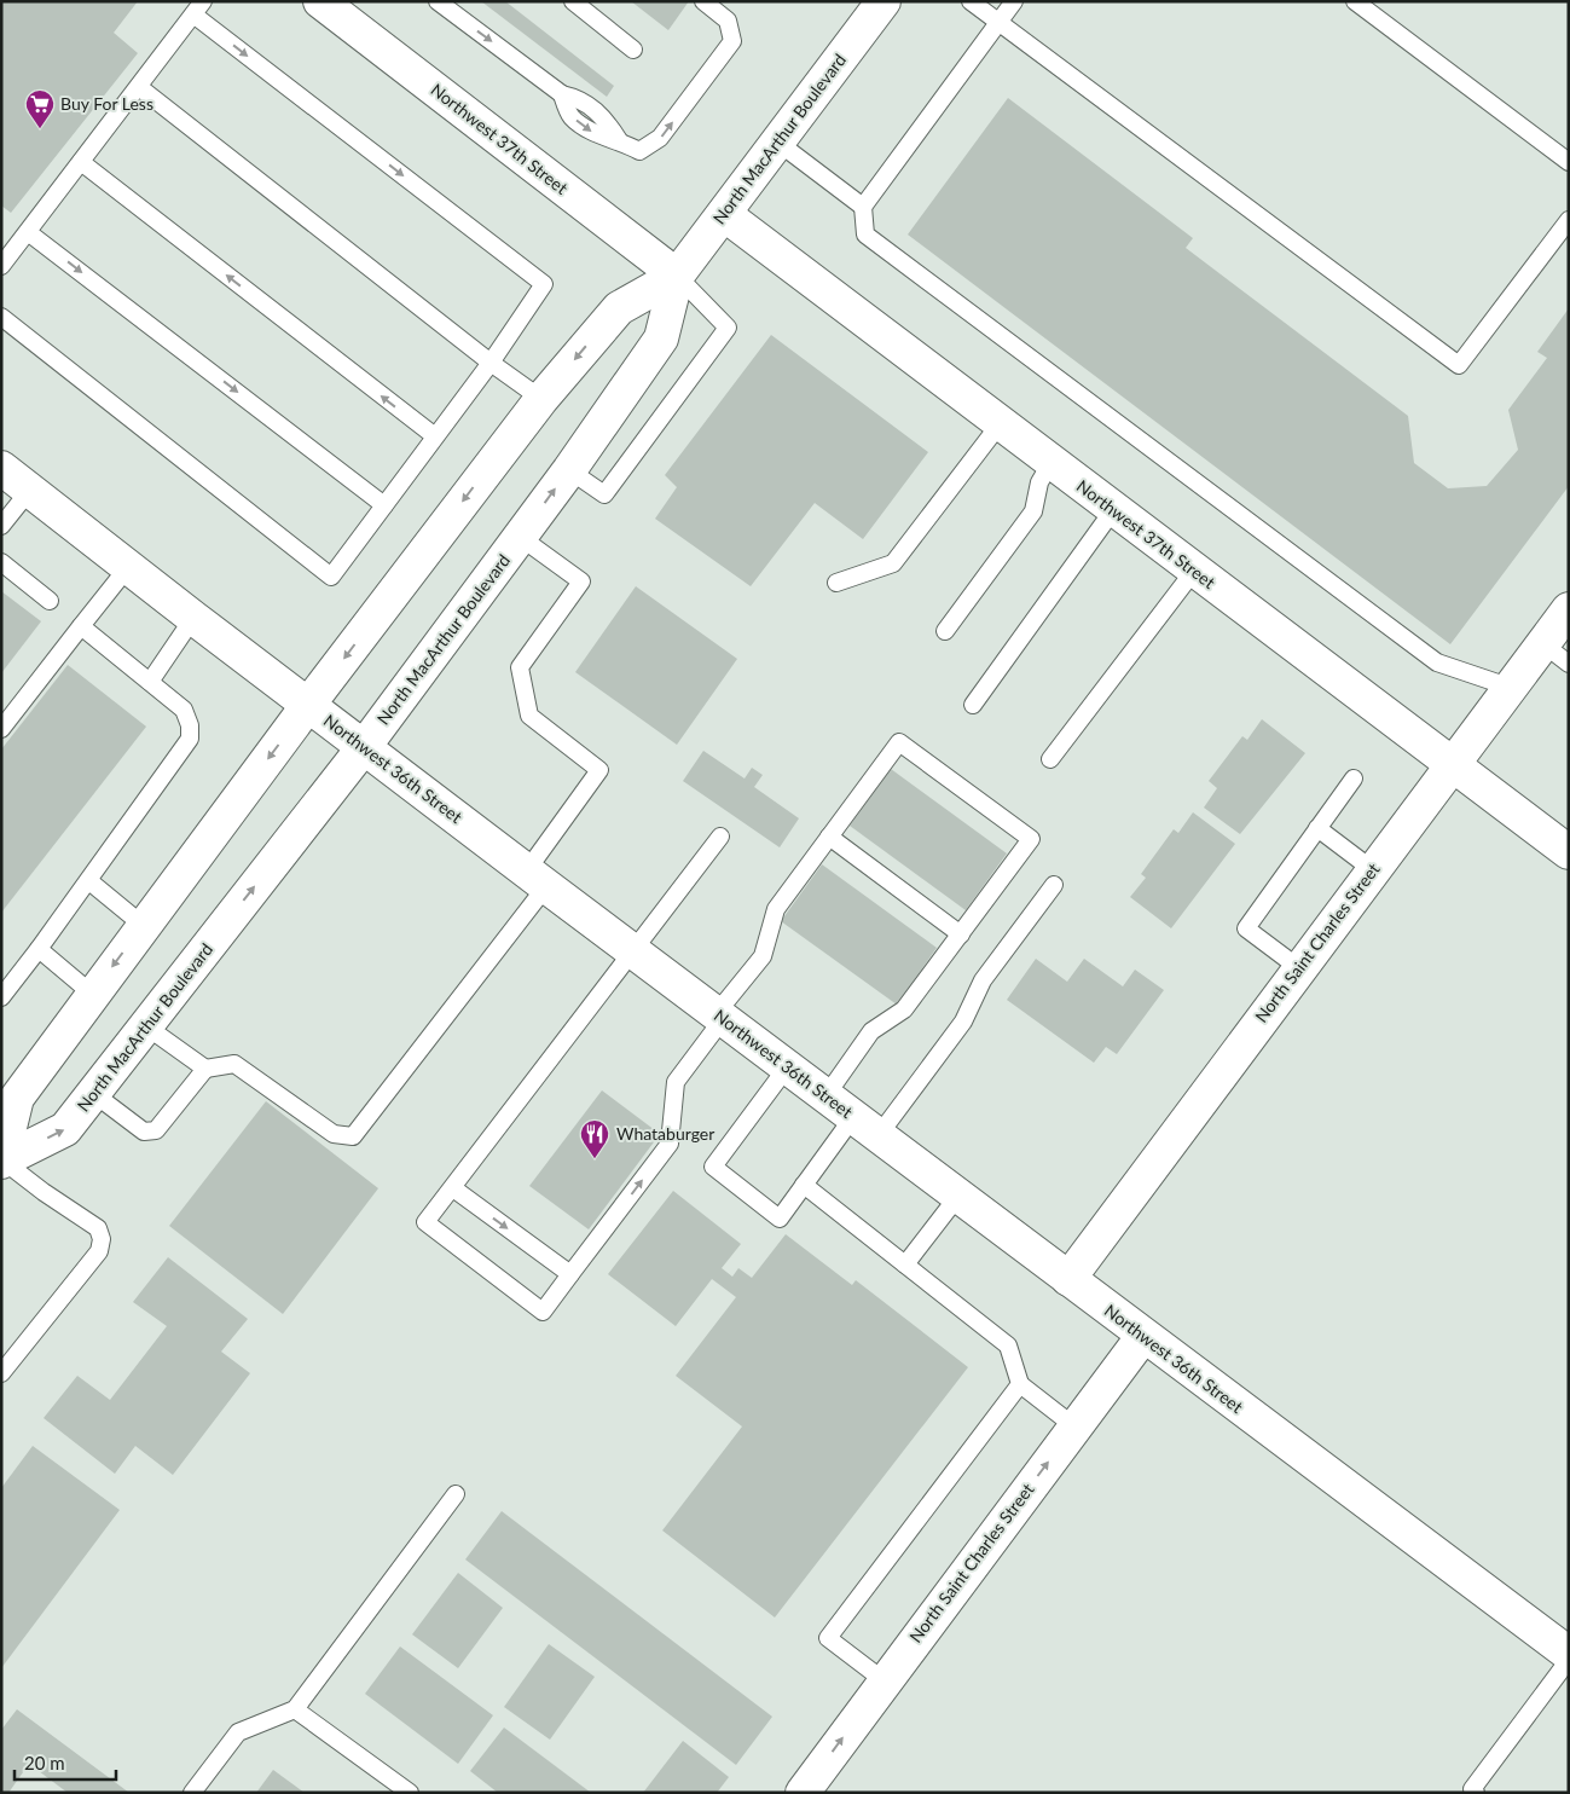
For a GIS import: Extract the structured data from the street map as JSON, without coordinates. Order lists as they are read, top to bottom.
{
  "streets": {
    "main road": [
      "Northwest 37th Street",
      "North MacArthur Boulevard",
      "Northwest 36th Street",
      "North Saint Charles Street"
    ]
  },
  "crossings": [
    ["Northwest 37th Street", "North MacArthur Boulevard"],
    ["Northwest 37th Street", "North Saint Charles Street"],
    ["North MacArthur Boulevard", "Northwest 36th Street"],
    ["Northwest 36th Street", "North Saint Charles Street"]
  ],
  "places": {
    "supermarket": ["Buy For Less"],
    "restaurant": ["Whataburger"]
  },
  "scale_bar": "20 m"
}
